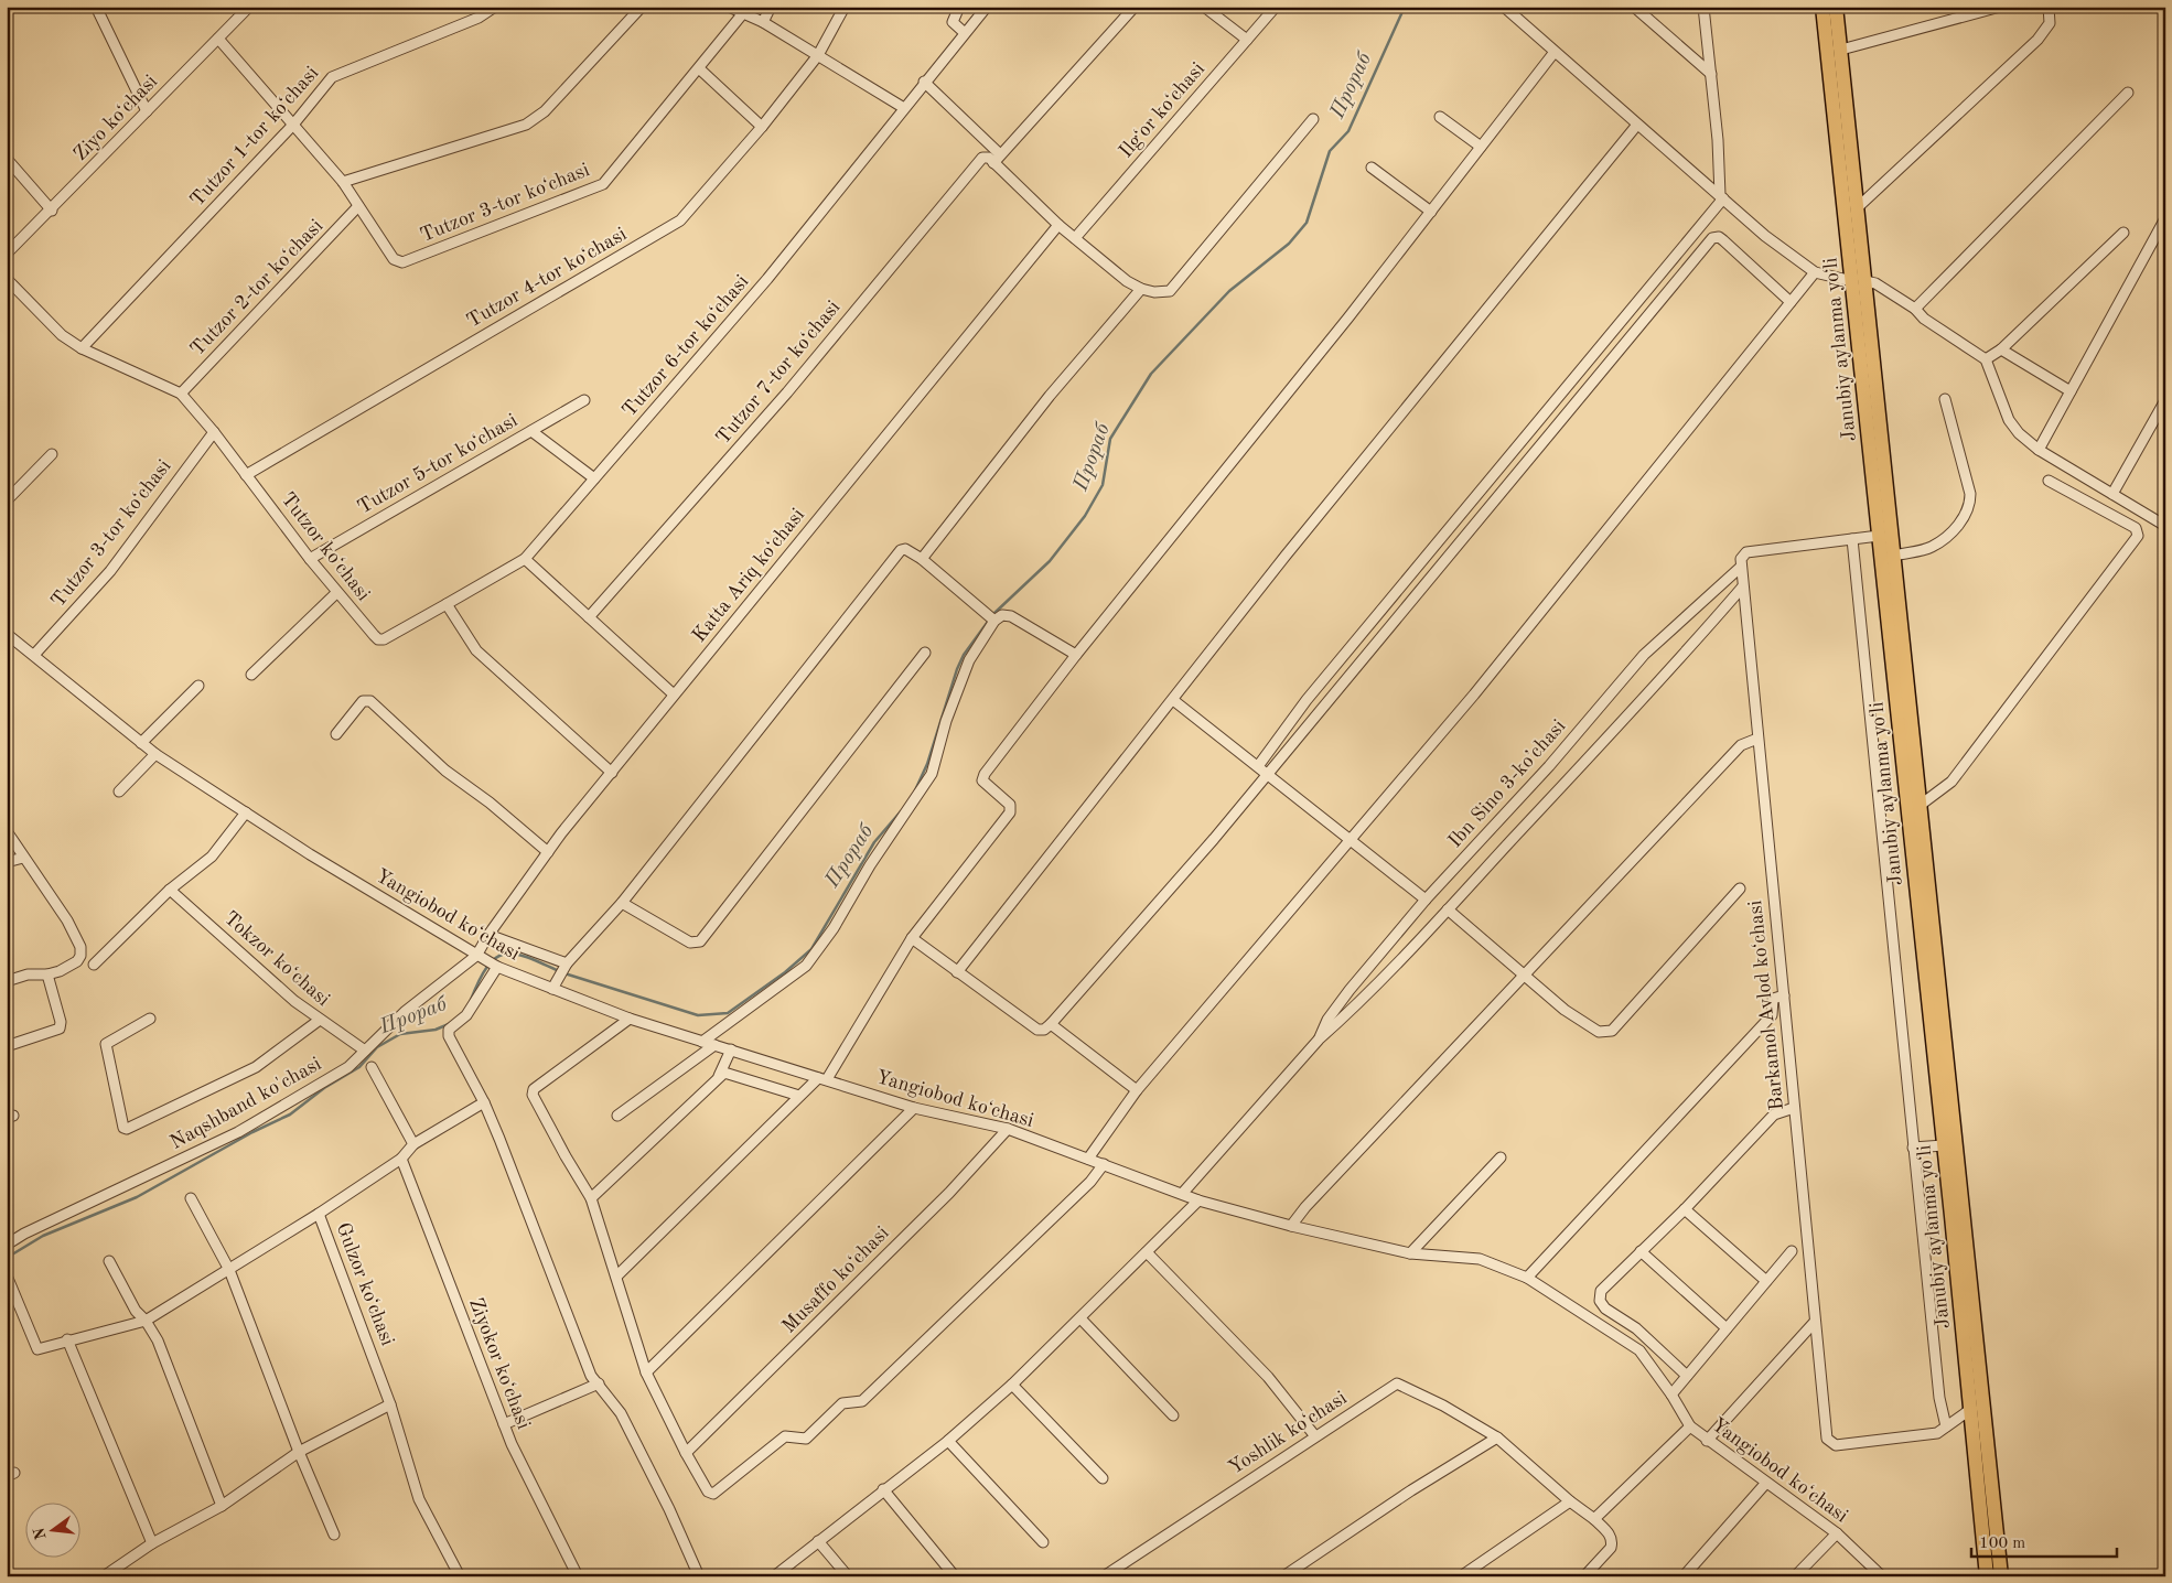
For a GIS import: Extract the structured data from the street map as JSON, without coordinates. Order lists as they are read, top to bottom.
{
  "streets": {
    "highway": ["Janubiy aylanma yoʻli"],
    "street": [
      "Ilgʻor koʻchasi",
      "Ziyo koʻchasi",
      "Tutzor 1-tor koʻchasi",
      "Tutzor 3-tor koʻchasi",
      "Tutzor 4-tor koʻchasi",
      "Tutzor 2-tor koʻchasi",
      "Tutzor 6-tor koʻchasi",
      "Tutzor 7-tor koʻchasi",
      "Tutzor 5-tor koʻchasi",
      "Tutzor koʻchasi",
      "Katta Ariq koʻchasi",
      "Ibn Sino 3-koʼchasi",
      "Yangiobod koʻchasi",
      "Tokzor koʻchasi",
      "Barkamol Avlod koʻchasi",
      "Naqshband ko'chasi",
      "Musaffo koʻchasi",
      "Gulzor koʻchasi",
      "Ziyokor koʻchasi",
      "Yoshlik koʻchasi"
    ]
  },
  "crossings": [
    ["Ziyo koʻchasi", "Tutzor 3-tor koʻchasi"],
    ["Tutzor 1-tor koʻchasi", "Tutzor 3-tor koʻchasi"],
    ["Tutzor 1-tor koʻchasi", "Tutzor koʻchasi"],
    ["Tutzor 3-tor koʻchasi", "Tutzor 2-tor koʻchasi"],
    ["Tutzor 3-tor koʻchasi", "Tutzor koʻchasi"],
    ["Tutzor 3-tor koʻchasi", "Yangiobod koʻchasi"],
    ["Tutzor 4-tor koʻchasi", "Tutzor koʻchasi"],
    ["Tutzor 2-tor koʻchasi", "Tutzor koʻchasi"],
    ["Tutzor 6-tor koʻchasi", "Tutzor koʻchasi"],
    ["Janubiy aylanma yoʻli", "Barkamol Avlod koʻchasi"],
    ["Tutzor 5-tor koʻchasi", "Tutzor koʻchasi"],
    ["Katta Ariq koʻchasi", "Yangiobod koʻchasi"],
    ["Katta Ariq koʻchasi", "Naqshband ko'chasi"],
    ["Ibn Sino 3-koʼchasi", "Yangiobod koʻchasi"],
    ["Ibn Sino 3-koʼchasi", "Barkamol Avlod koʻchasi"],
    ["Yangiobod koʻchasi", "Naqshband ko'chasi"],
    ["Yangiobod koʻchasi", "Musaffo koʻchasi"],
    ["Tokzor koʻchasi", "Naqshband ko'chasi"]
  ],
  "water": ["Прораб"],
  "scale_bar": "100 m",
  "north": "left"
}
